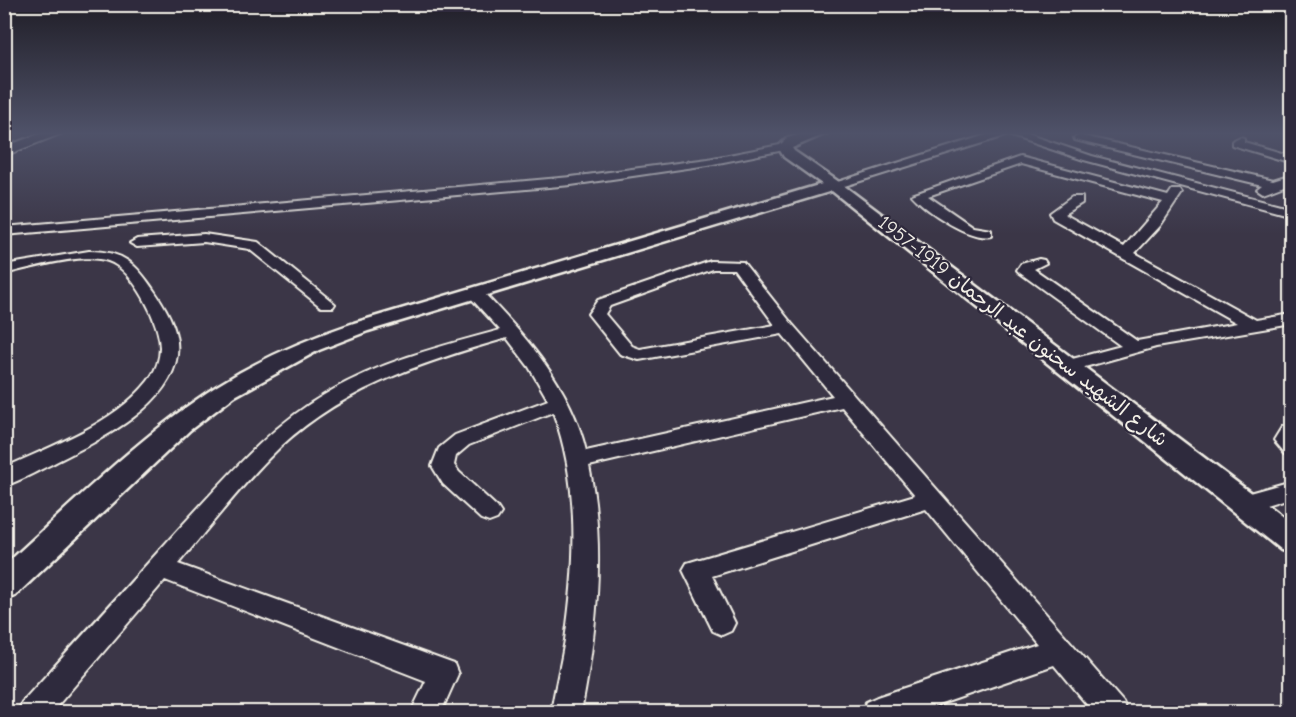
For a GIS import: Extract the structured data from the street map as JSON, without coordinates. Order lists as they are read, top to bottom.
{
  "streets": {
    "street": ["شارع الشهيد سحنون عبد الرحمان 1919-1957"]
  }
}
